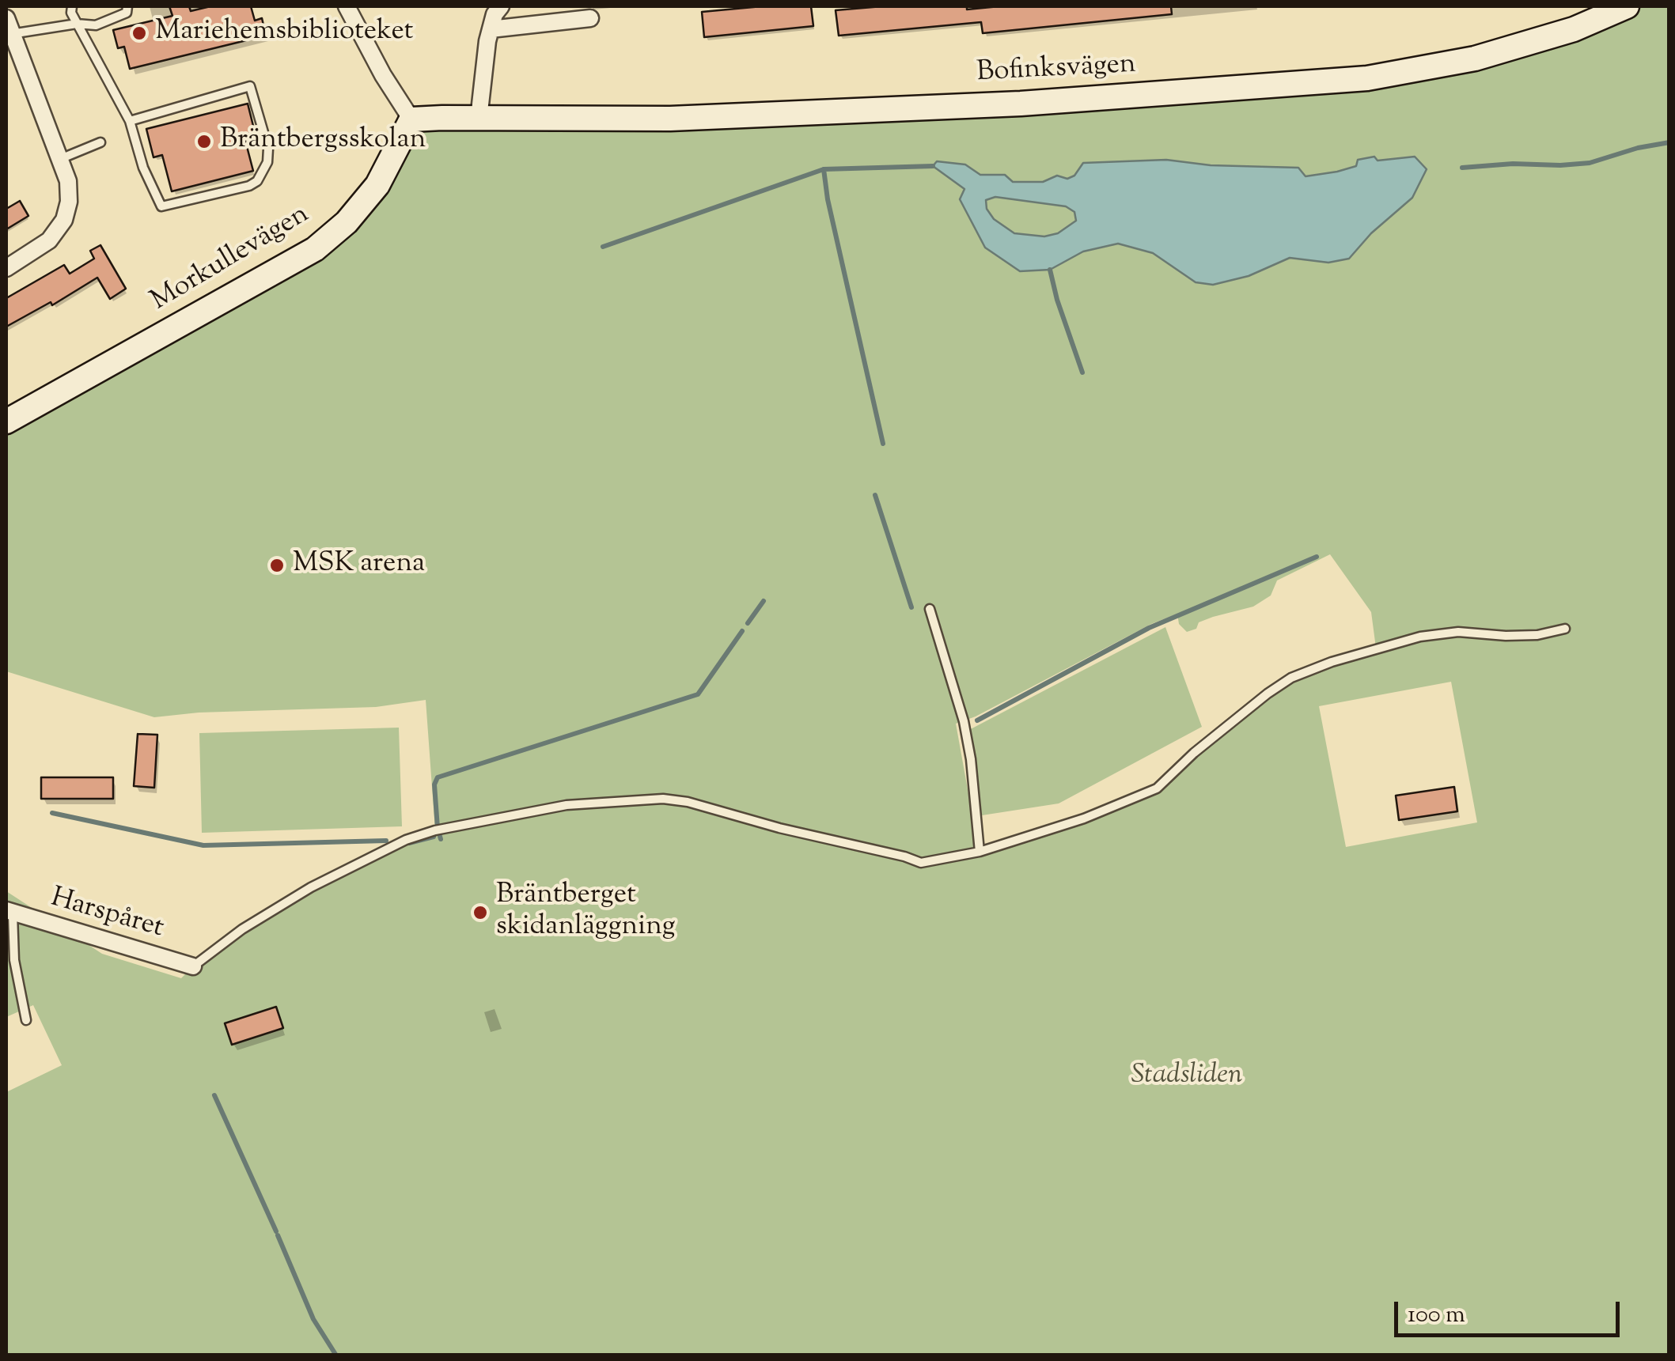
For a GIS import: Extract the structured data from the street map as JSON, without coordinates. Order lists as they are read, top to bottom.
{
  "streets": {
    "street": ["Bofinksvägen", "Morkullevägen", "Harspåret"]
  },
  "crossings": [
    ["Bofinksvägen", "Morkullevägen"]
  ],
  "parks": ["Stadsliden"],
  "places": [
    "Mariehemsbiblioteket",
    "Bräntbergsskolan",
    "MSK arena",
    "Bräntberget skidanläggning"
  ],
  "scale_bar": "100 m"
}
